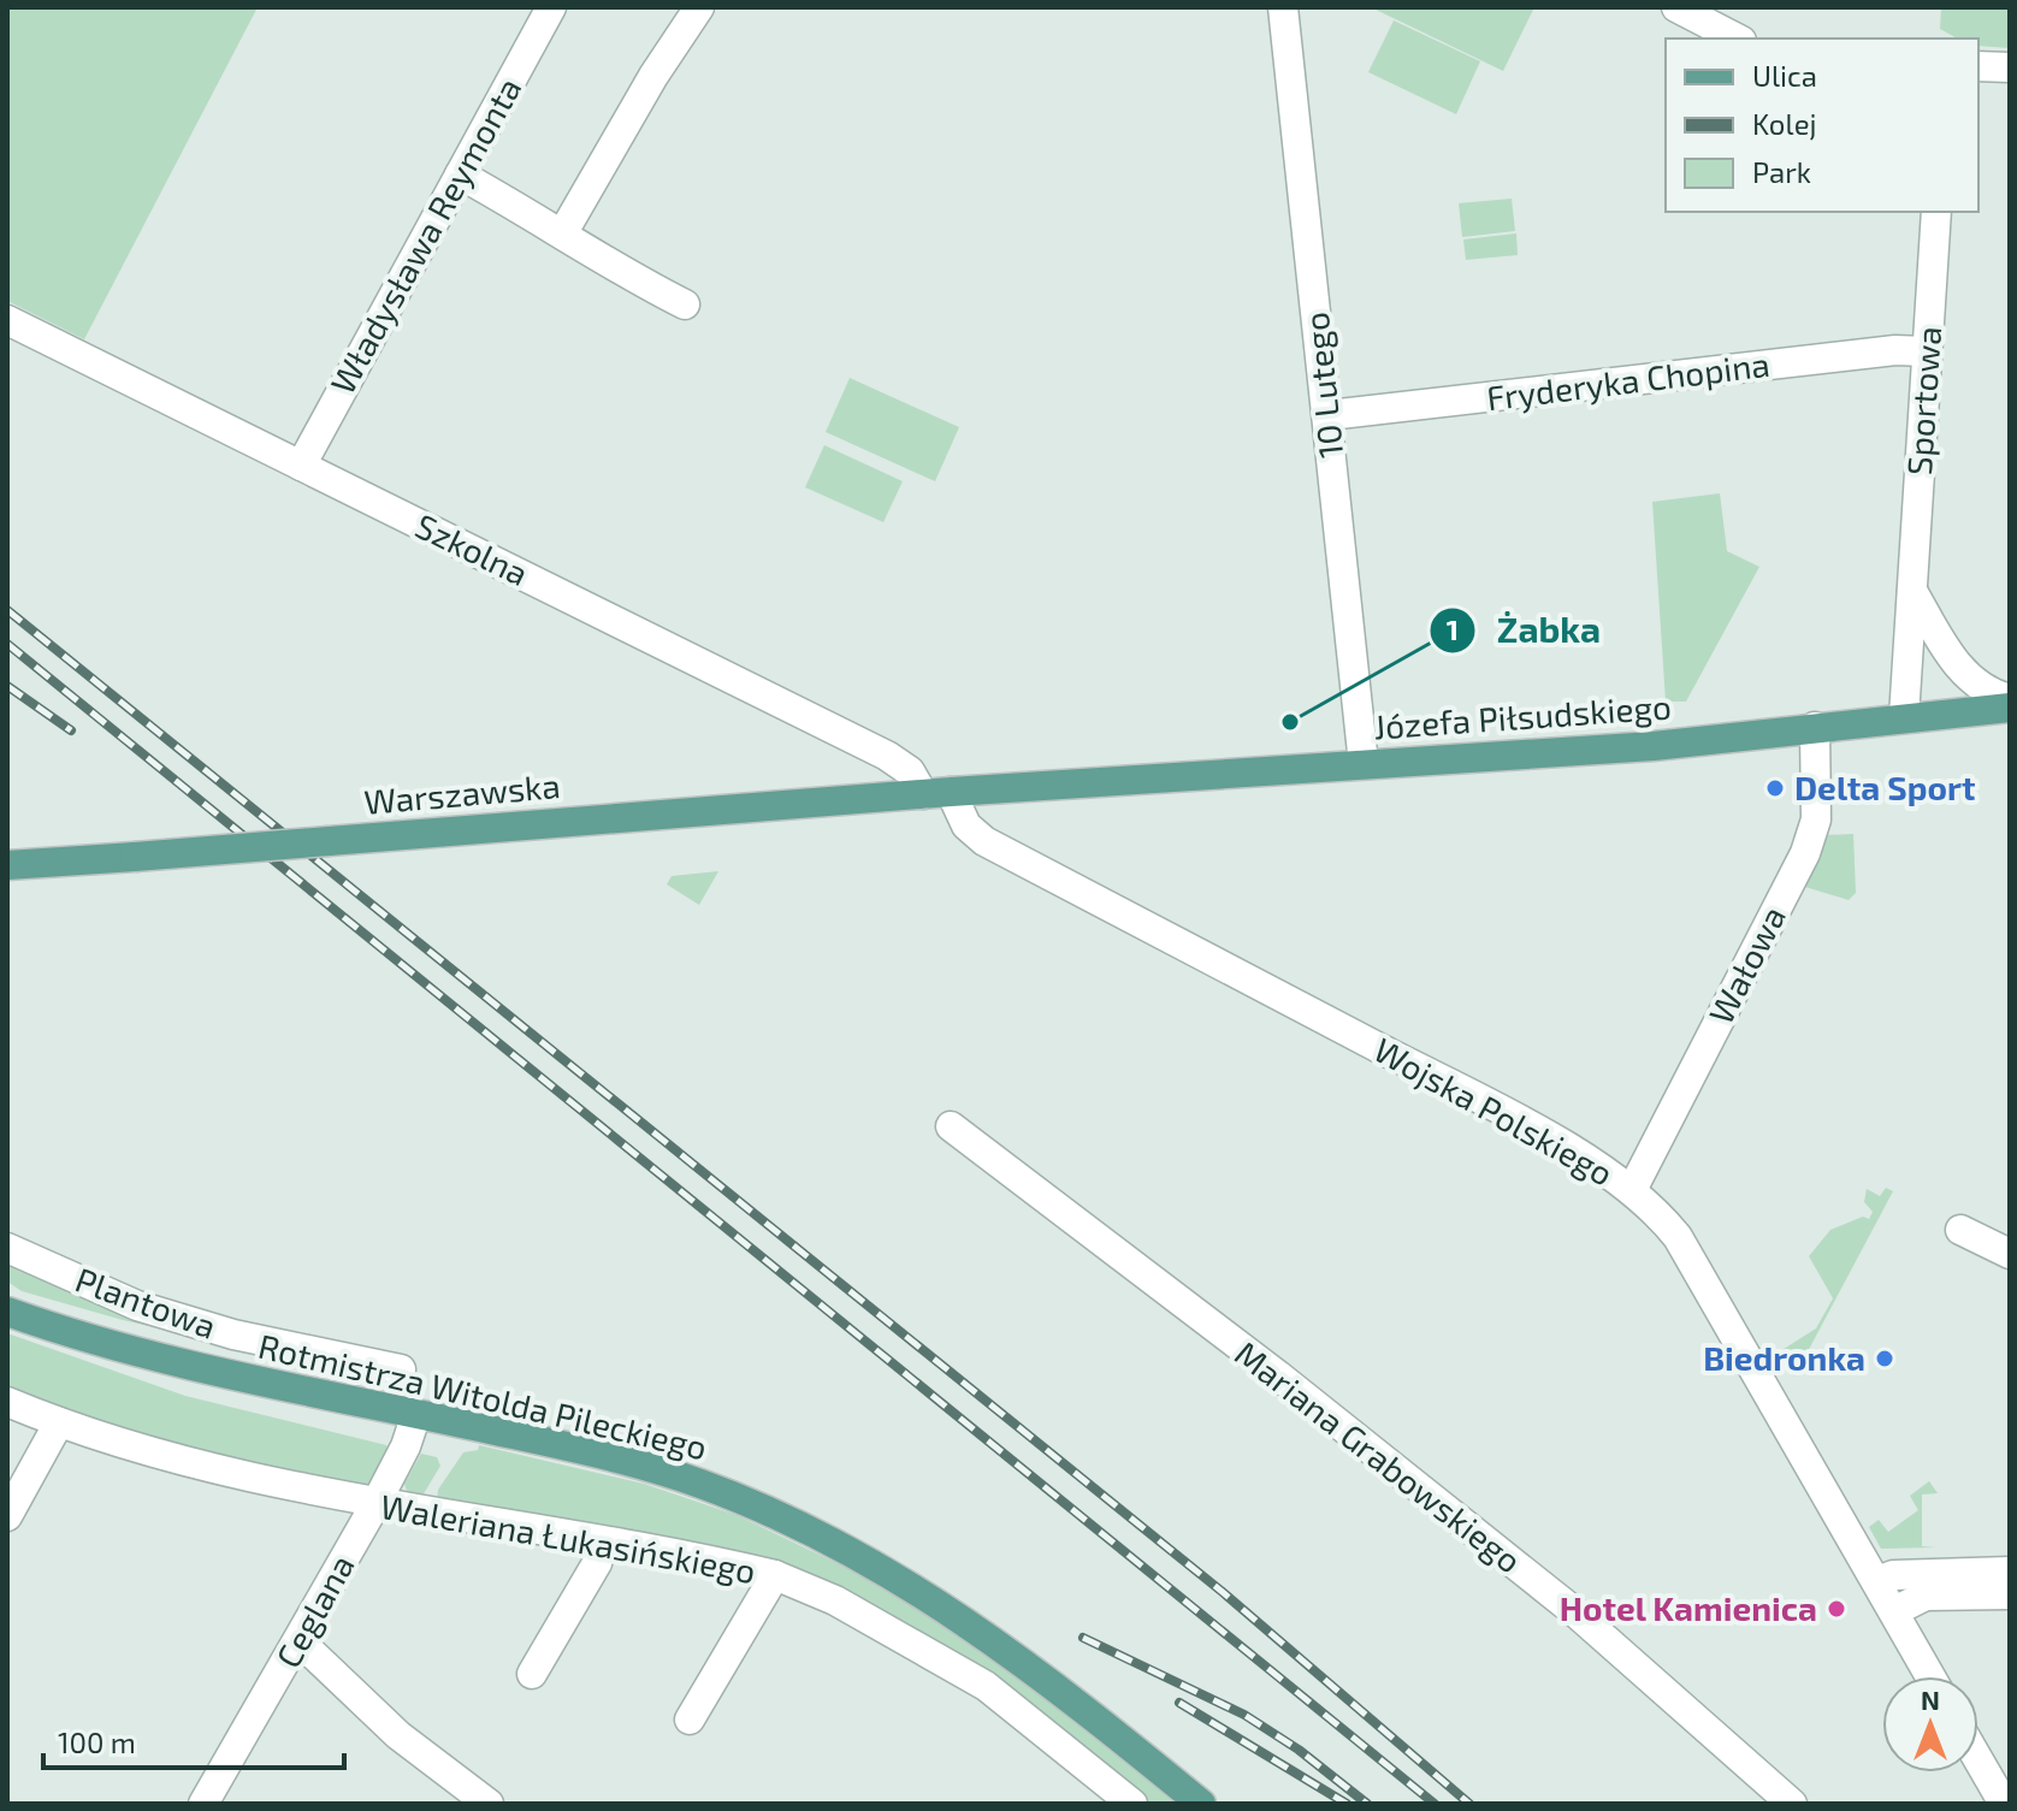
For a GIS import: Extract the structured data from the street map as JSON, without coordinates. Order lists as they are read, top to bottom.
{
  "streets": {
    "main road": ["Józefa Piłsudskiego", "Warszawska", "Rotmistrza Witolda Pileckiego"],
    "street": [
      "Władysława Reymonta",
      "Fryderyka Chopina",
      "10 Lutego",
      "Sportowa",
      "Szkolna",
      "Wałowa",
      "Wojska Polskiego",
      "Plantowa",
      "Mariana Grabowskiego",
      "Waleriana Łukasińskiego",
      "Ceglana"
    ]
  },
  "crossings": [
    ["Władysława Reymonta", "Szkolna"],
    ["Fryderyka Chopina", "10 Lutego"],
    ["Fryderyka Chopina", "Sportowa"],
    ["10 Lutego", "Józefa Piłsudskiego"],
    ["Sportowa", "Józefa Piłsudskiego"],
    ["Szkolna", "Józefa Piłsudskiego"],
    ["Szkolna", "Warszawska"],
    ["Szkolna", "Wojska Polskiego"],
    ["Józefa Piłsudskiego", "Warszawska"],
    ["Józefa Piłsudskiego", "Wałowa"],
    ["Józefa Piłsudskiego", "Wojska Polskiego"],
    ["Warszawska", "Wojska Polskiego"],
    ["Wałowa", "Wojska Polskiego"],
    ["Rotmistrza Witolda Pileckiego", "Ceglana"],
    ["Waleriana Łukasińskiego", "Ceglana"]
  ],
  "places": [
    "Żabka",
    "Delta Sport",
    "Biedronka",
    "Hotel Kamienica"
  ],
  "legend": ["Ulica", "Kolej", "Park"],
  "scale_bar": "100 m",
  "north": "top"
}
